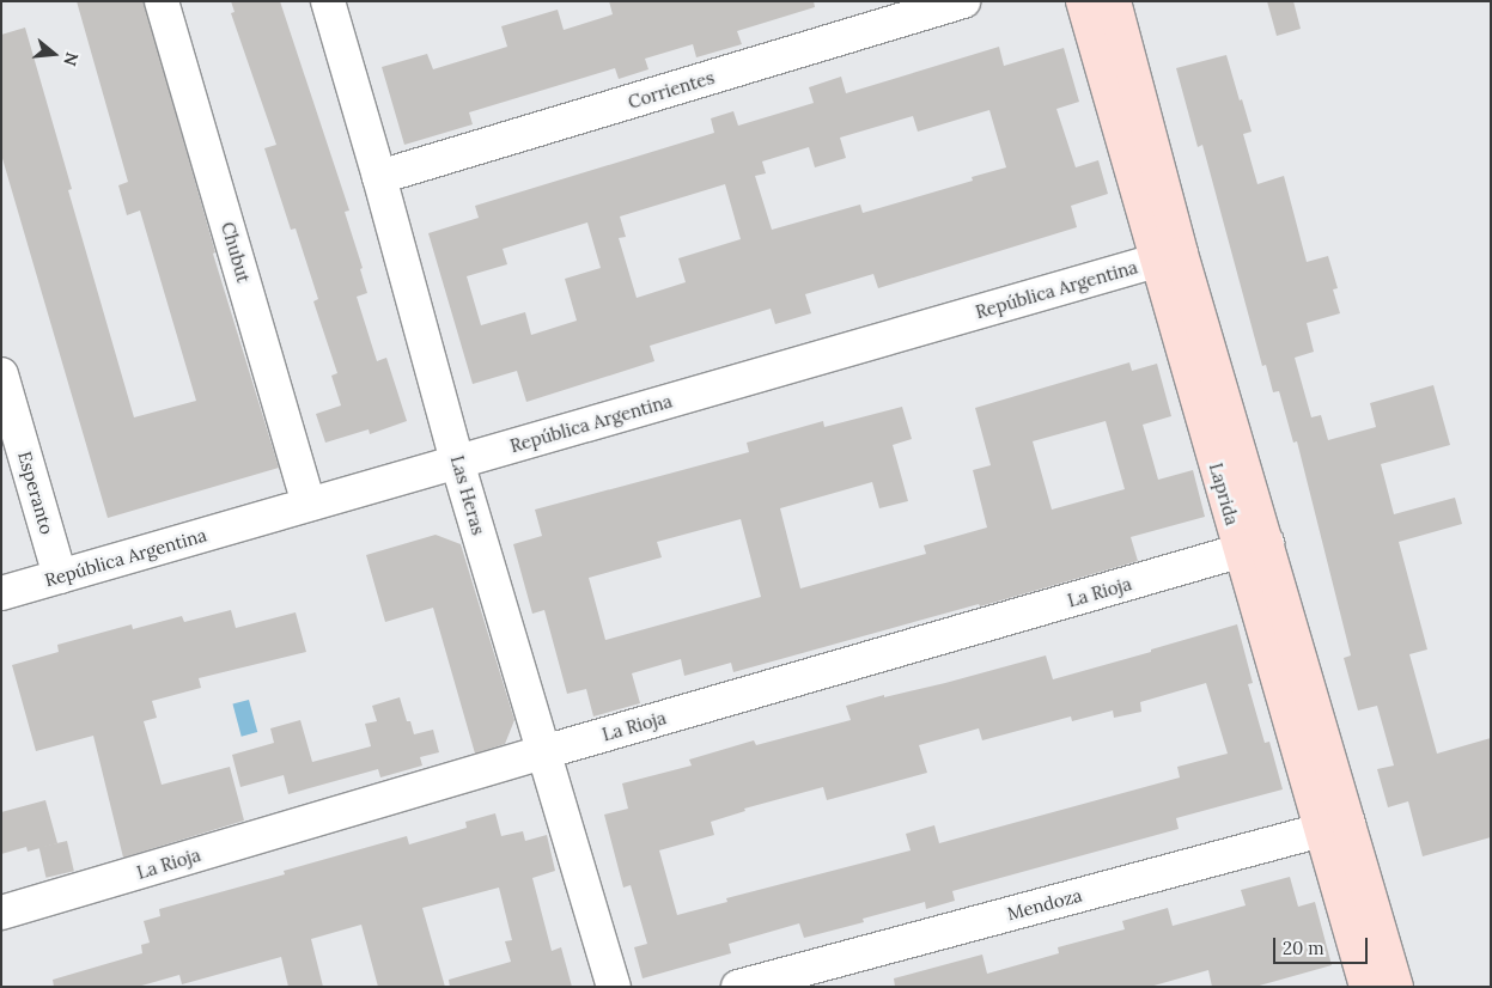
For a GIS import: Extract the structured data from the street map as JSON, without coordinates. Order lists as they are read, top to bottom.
{
  "streets": {
    "main road": ["Laprida"],
    "street": [
      "Corrientes",
      "Chubut",
      "República Argentina",
      "Esperanto",
      "Las Heras",
      "La Rioja",
      "Mendoza"
    ]
  },
  "crossings": [
    ["Corrientes", "Las Heras"],
    ["Chubut", "República Argentina"],
    ["República Argentina", "Esperanto"],
    ["República Argentina", "Laprida"],
    ["República Argentina", "Las Heras"],
    ["Laprida", "La Rioja"],
    ["Laprida", "Mendoza"],
    ["Las Heras", "La Rioja"]
  ],
  "scale_bar": "20 m",
  "north": "right"
}
